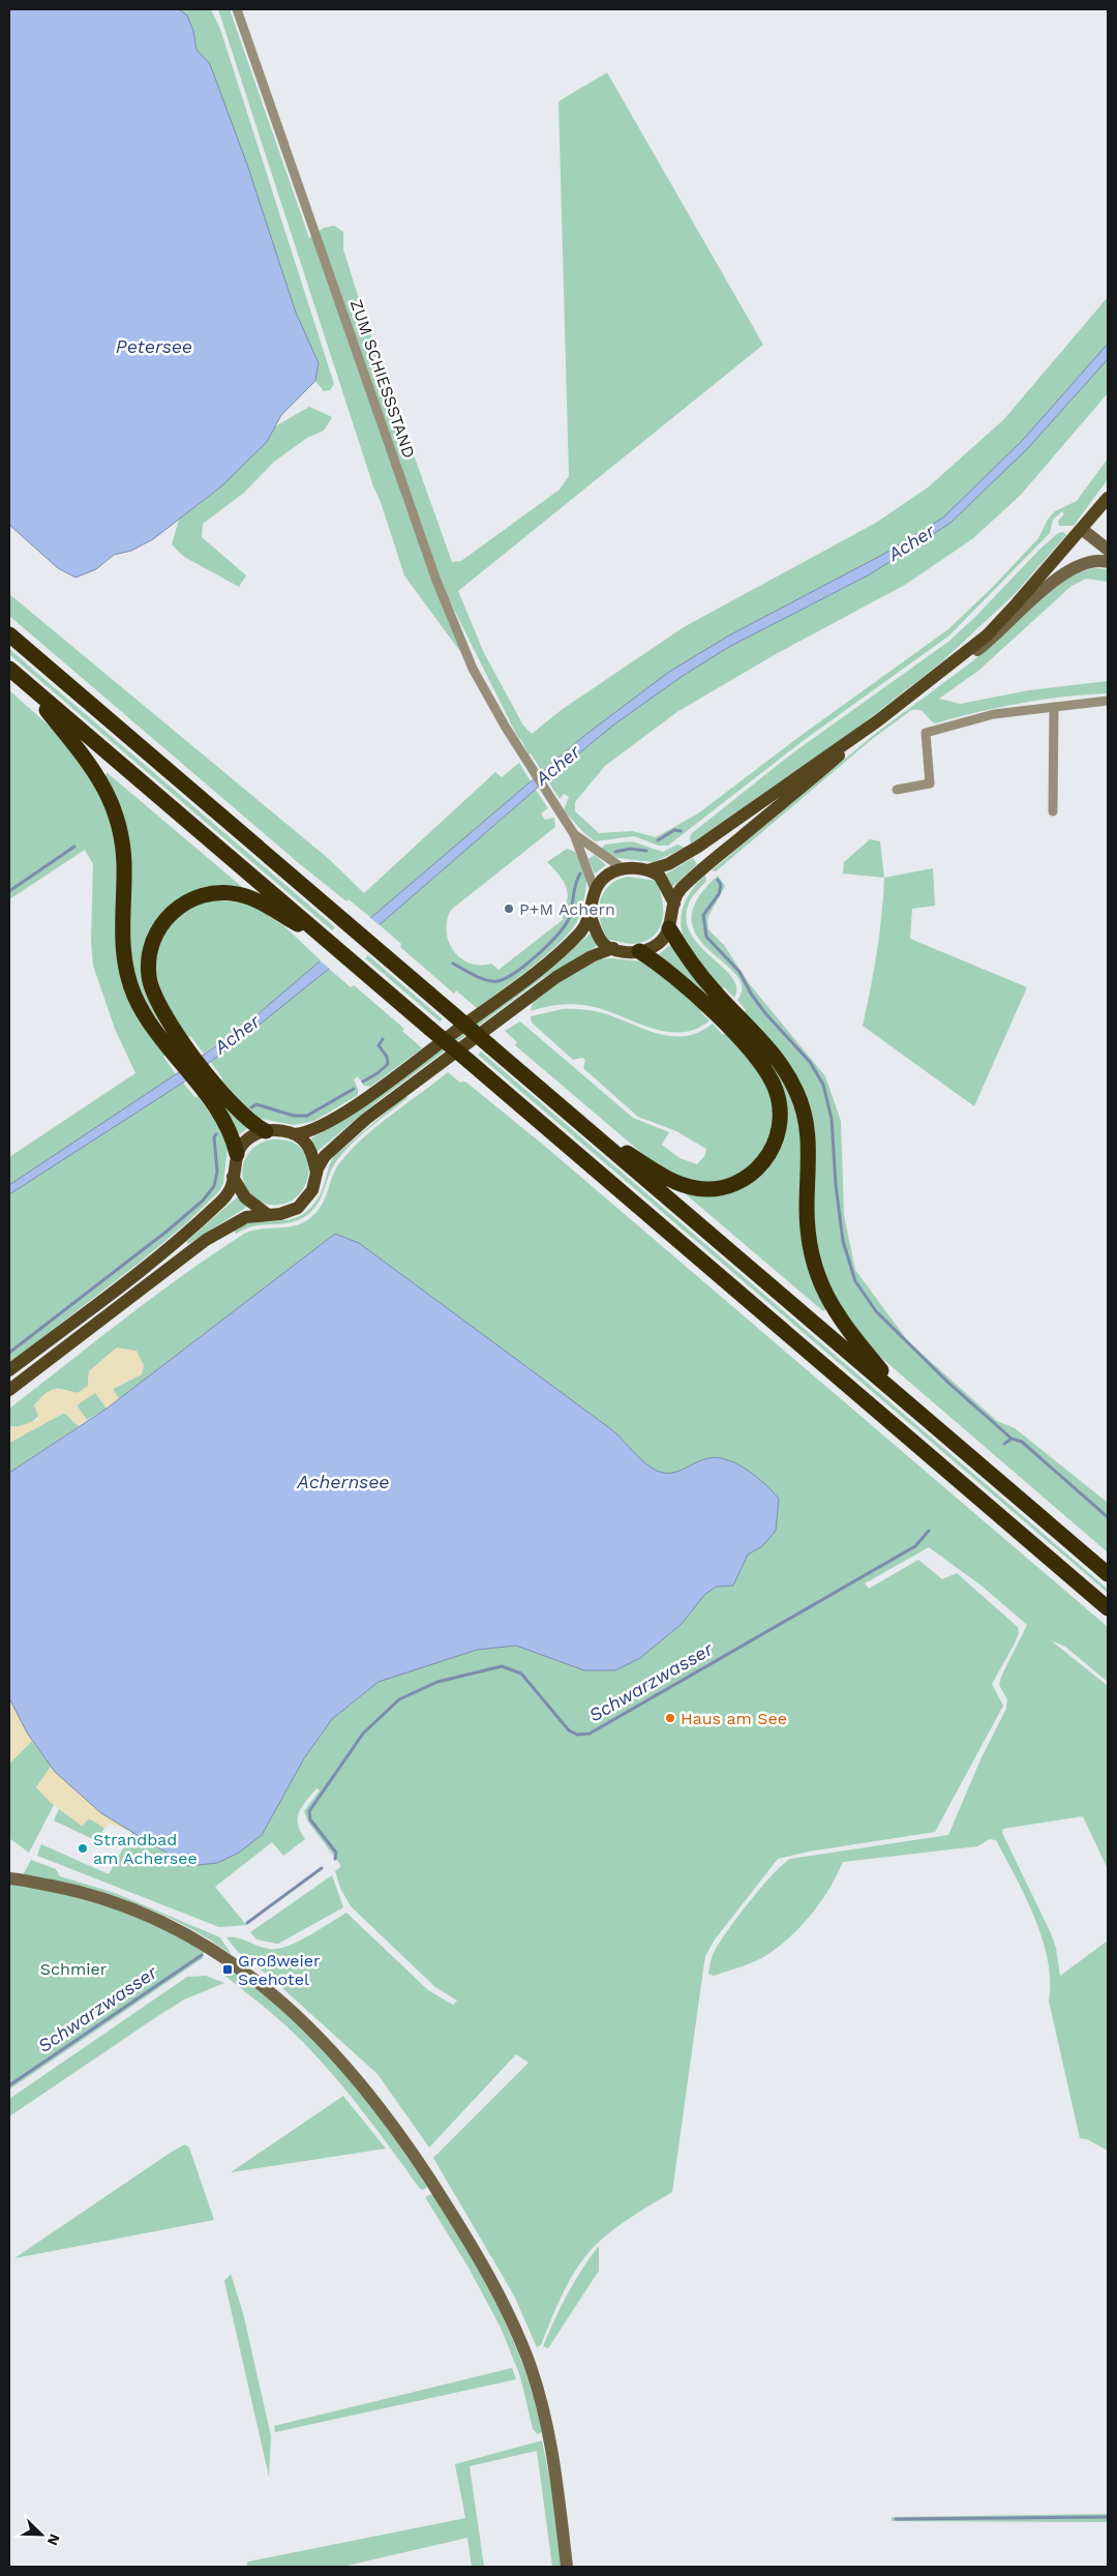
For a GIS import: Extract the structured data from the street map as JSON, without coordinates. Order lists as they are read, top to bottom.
{
  "streets": {
    "street": ["ZUM SCHIESSSTAND"]
  },
  "water": [
    "Petersee",
    "Acher",
    "Achernsee",
    "Schwarzwasser"
  ],
  "parks": ["Schmier"],
  "places": {
    "other": ["P+M Achern", "Haus am See", "Strandbad am Achersee"],
    "transit": ["Großweier Seehotel"]
  },
  "north": "bottom right"
}
